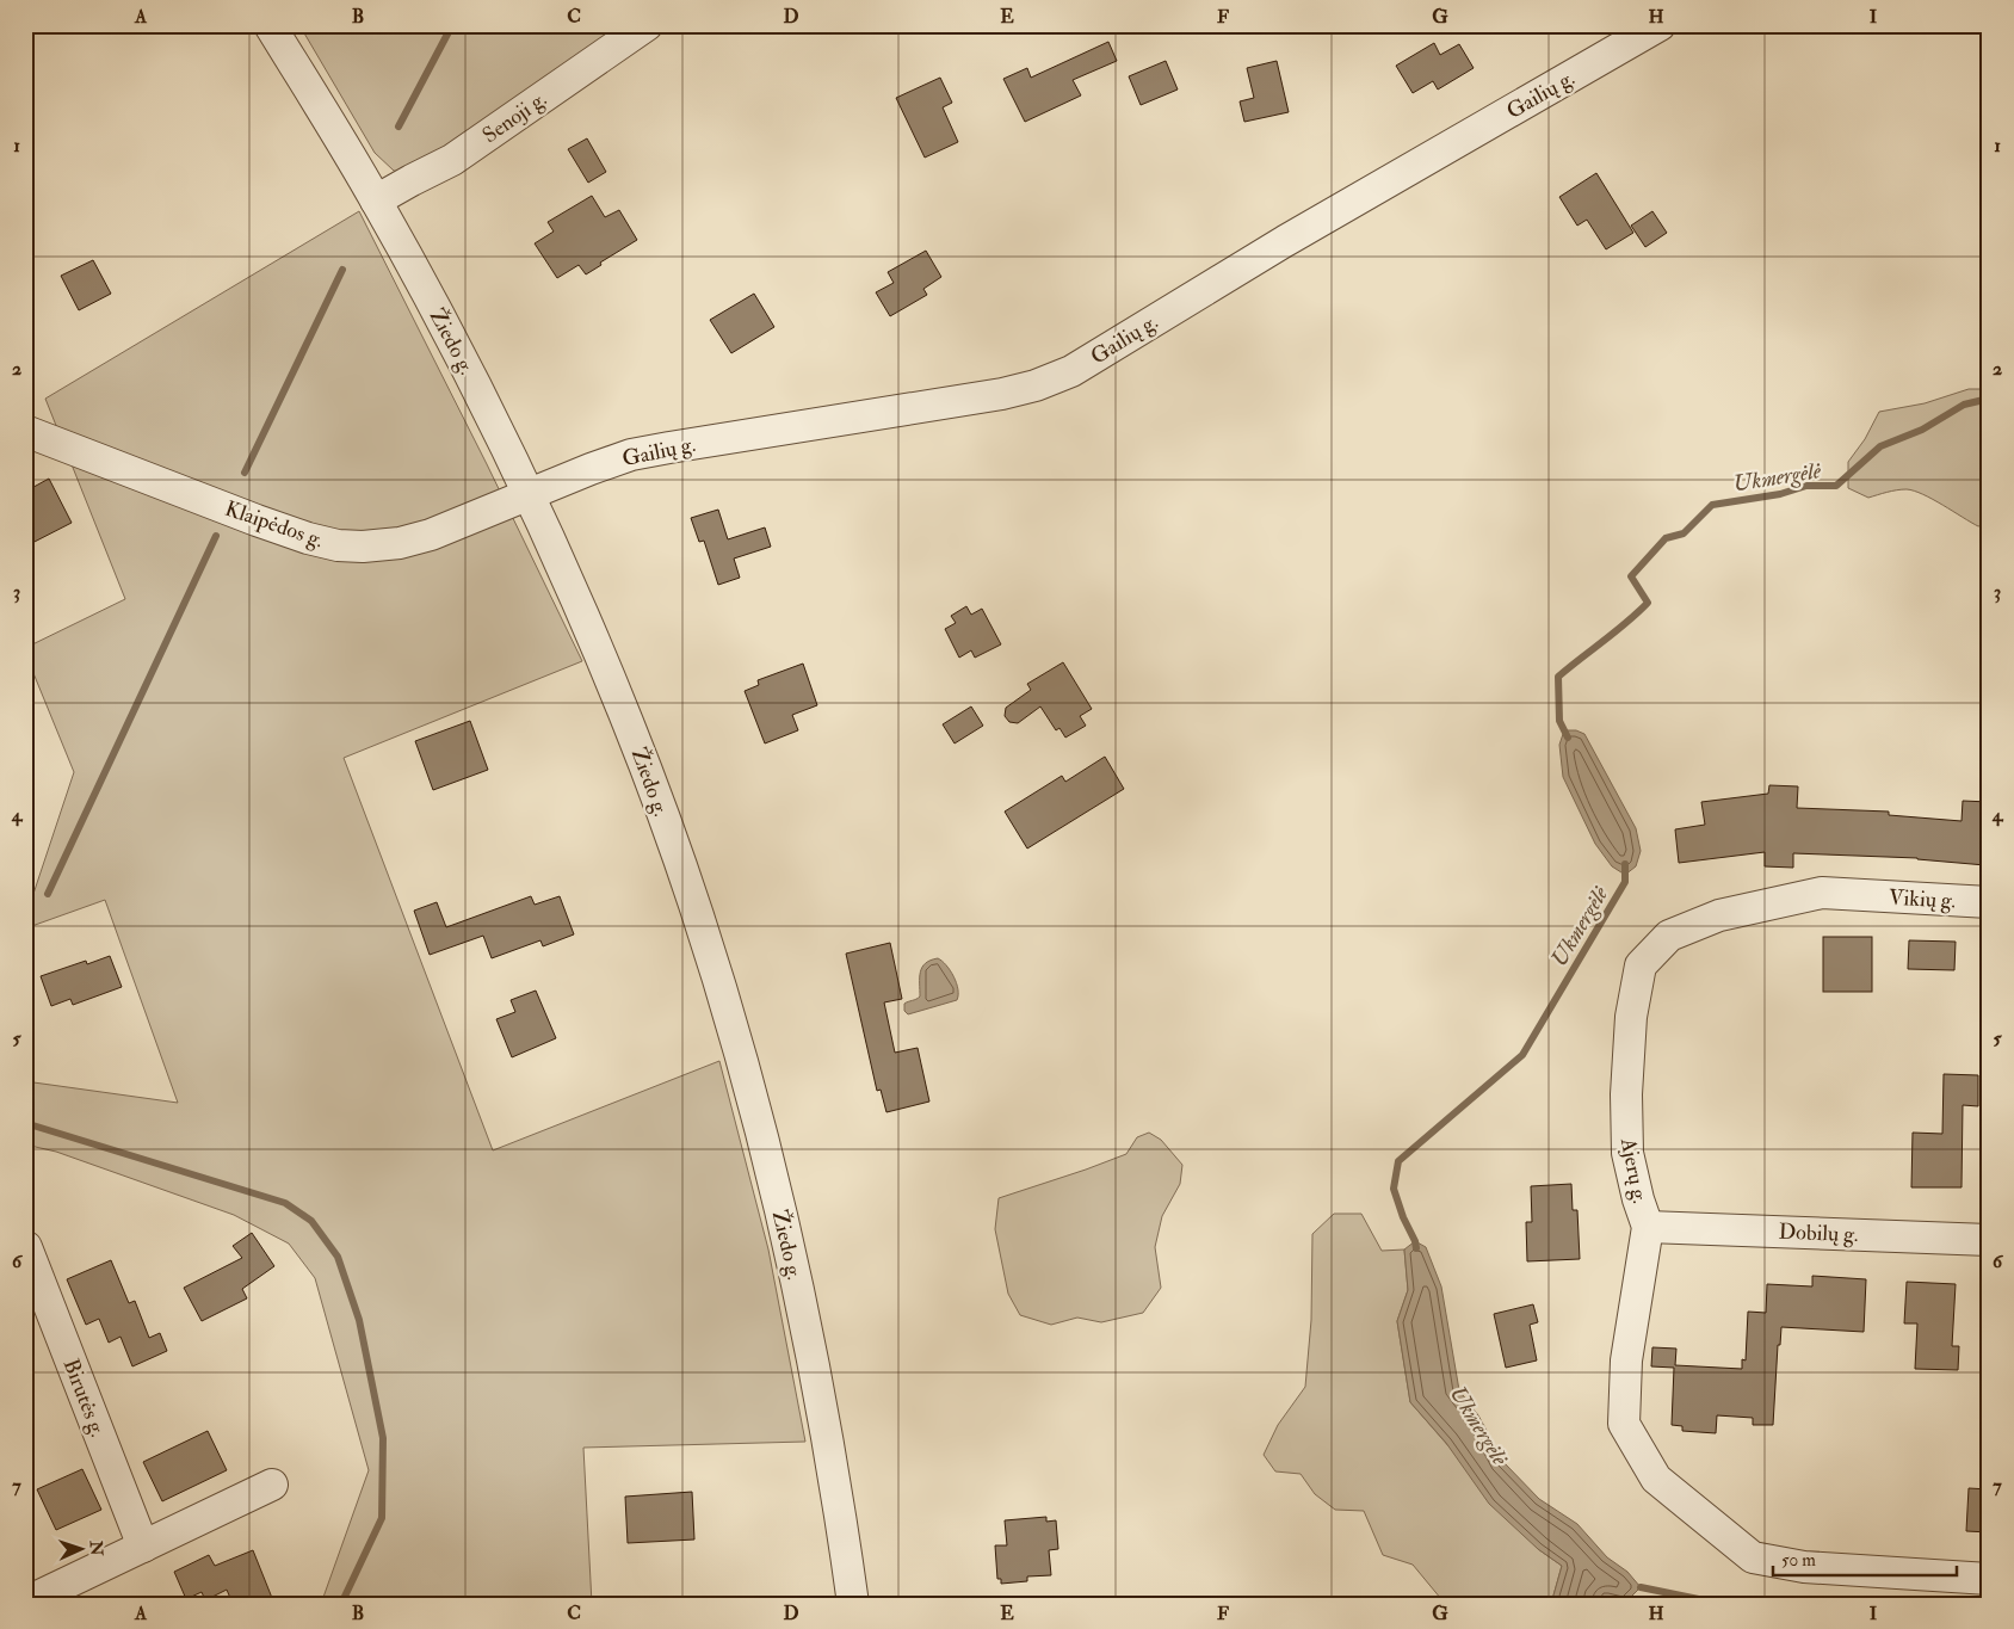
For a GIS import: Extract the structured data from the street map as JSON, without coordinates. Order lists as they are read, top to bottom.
{
  "streets": {
    "street": [
      "Gailių g.",
      "Senoji g.",
      "Žiedo g.",
      "Klaipėdos g.",
      "Vikių g.",
      "Ajerų g.",
      "Dobilų g.",
      "Birutės g."
    ]
  },
  "crossings": [
    ["Gailių g.", "Žiedo g."],
    ["Gailių g.", "Klaipėdos g."],
    ["Senoji g.", "Žiedo g."],
    ["Žiedo g.", "Klaipėdos g."],
    ["Vikių g.", "Ajerų g."],
    ["Ajerų g.", "Dobilų g."]
  ],
  "water": ["Ukmergėlė"],
  "scale_bar": "50 m",
  "north": "right",
  "grid": {
    "columns": [
      "A",
      "B",
      "C",
      "D",
      "E",
      "F",
      "G",
      "H",
      "I"
    ],
    "rows": [
      "1",
      "2",
      "3",
      "4",
      "5",
      "6",
      "7"
    ]
  }
}
